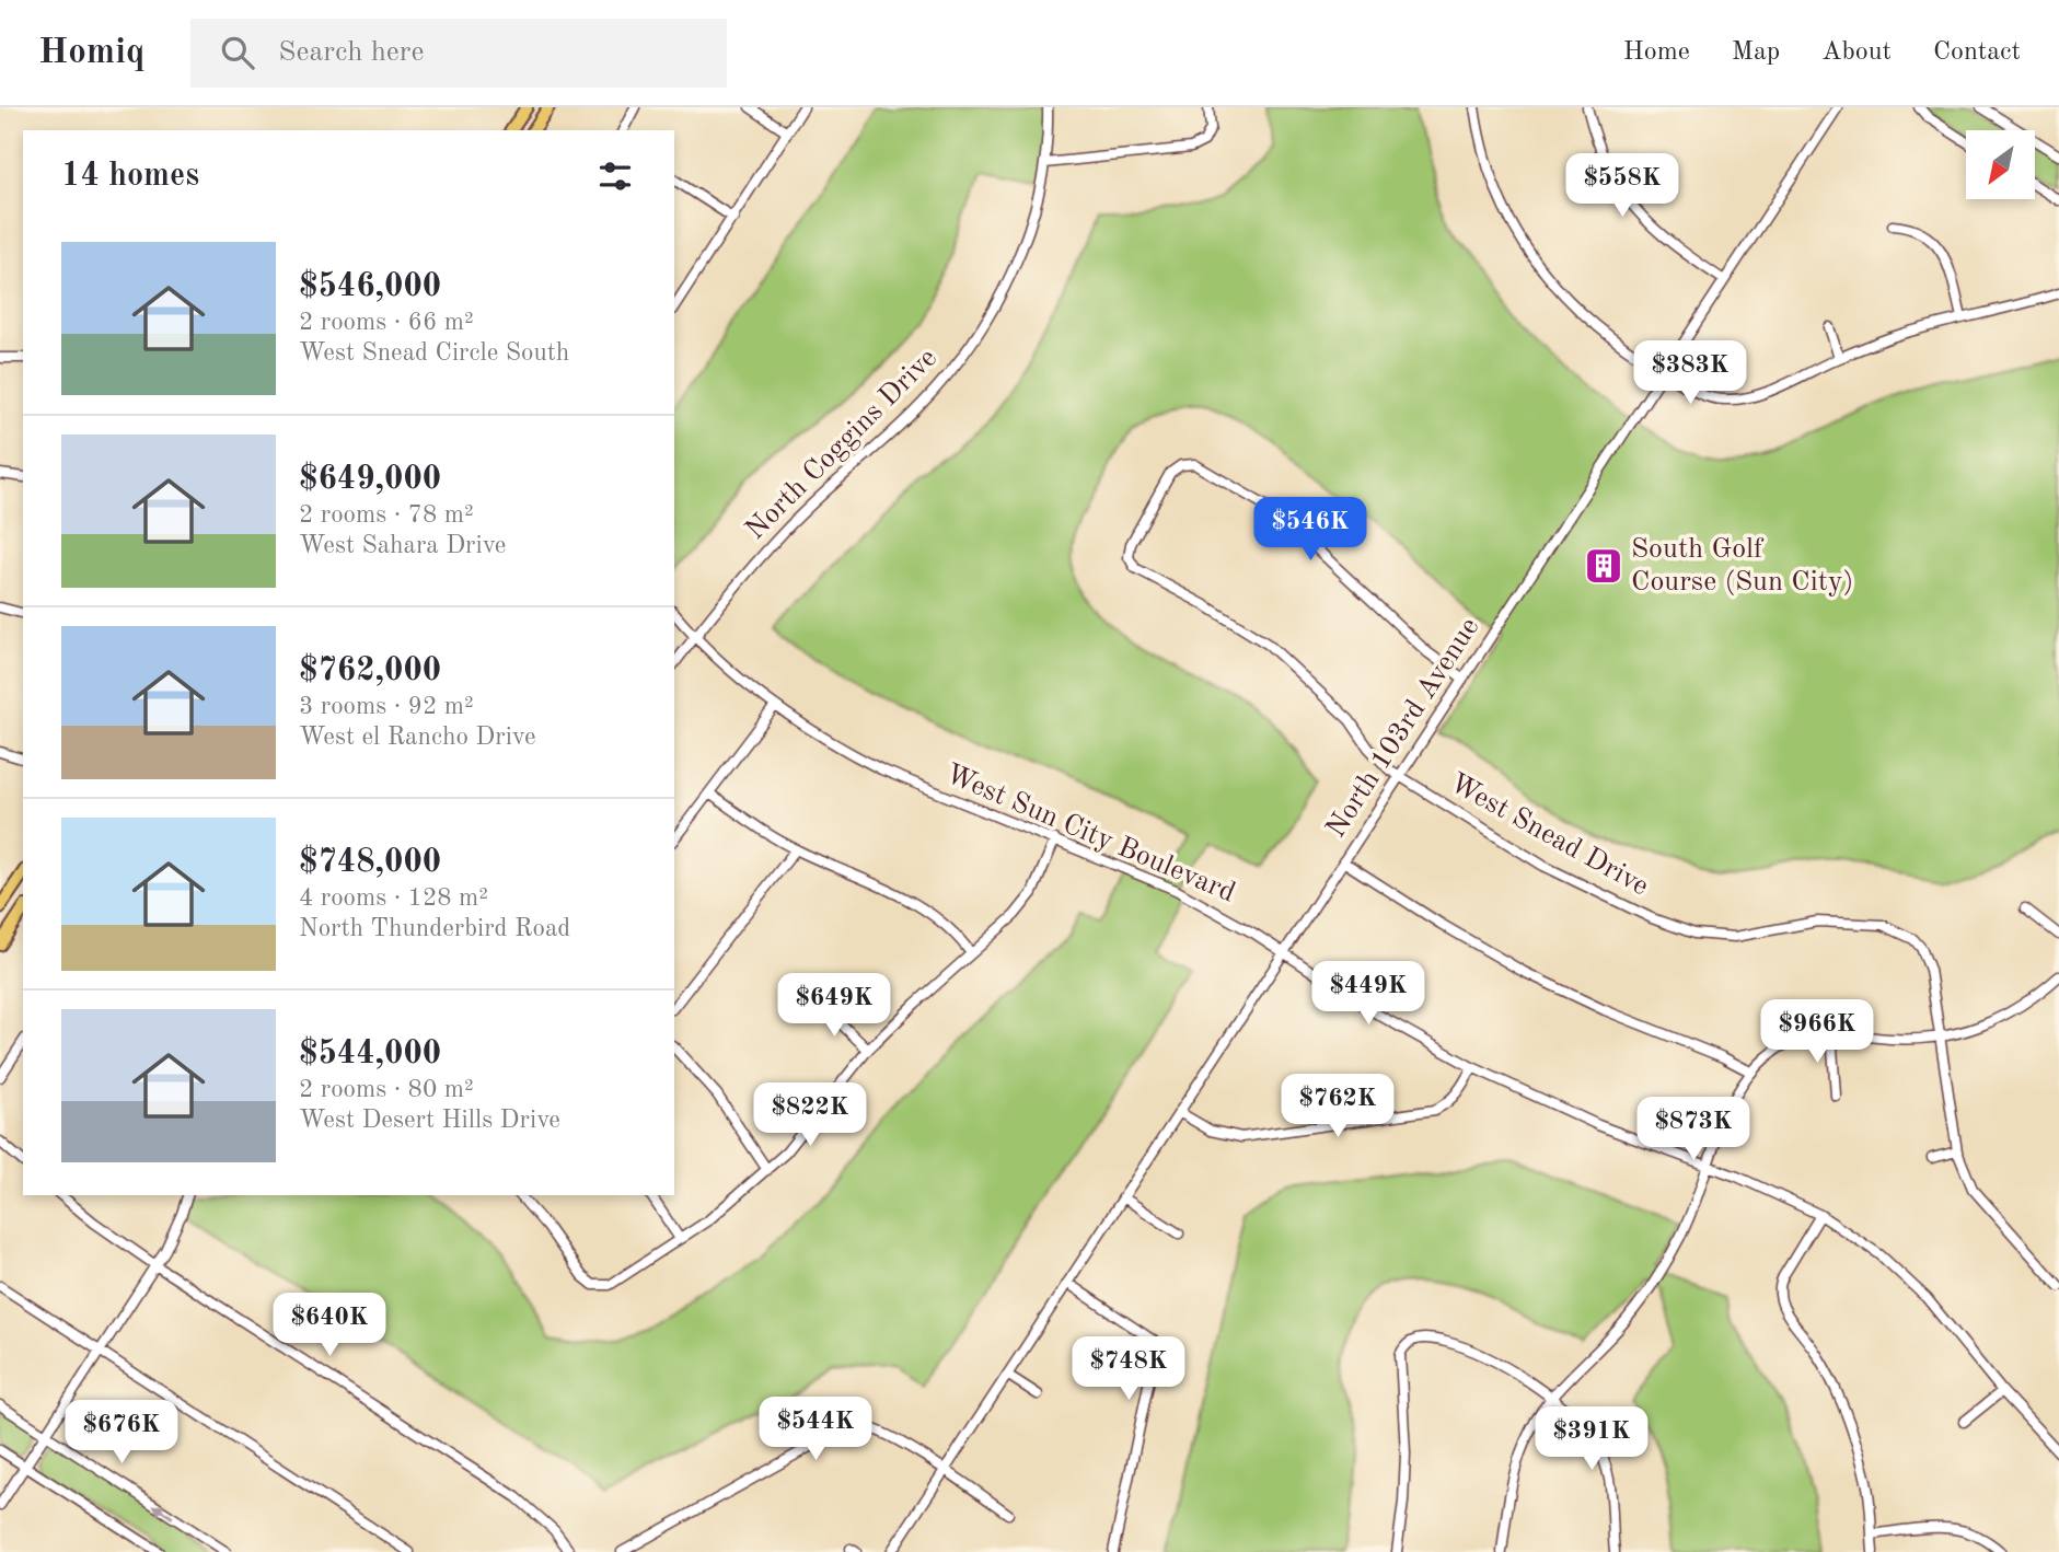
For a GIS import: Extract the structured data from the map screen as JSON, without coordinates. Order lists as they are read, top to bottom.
{
  "streets": {
    "street": [
      "North Coggins Drive",
      "North 103rd Avenue",
      "West Sun City Boulevard",
      "West Snead Drive"
    ]
  },
  "crossings": [
    ["North Coggins Drive", "West Sun City Boulevard"],
    ["North 103rd Avenue", "West Sun City Boulevard"],
    ["North 103rd Avenue", "West Snead Drive"]
  ],
  "places": {
    "building": ["South Golf Course (Sun City)"]
  },
  "north": "bottom left",
  "page": {
    "header": "Homiq",
    "search": "Search here",
    "nav": [
      "Home",
      "Map",
      "About",
      "Contact"
    ],
    "heading": "14 homes",
    "price": [
      "$558K",
      "$383K",
      "$546K",
      "$449K",
      "$649K",
      "$966K",
      "$762K",
      "$822K",
      "$873K",
      "$640K",
      "$748K",
      "$544K",
      "$676K",
      "$391K"
    ],
    "list": [
      {
        "name": "$546,000",
        "note": "2 rooms · 66 m² · West Snead Circle South"
      },
      {
        "name": "$649,000",
        "note": "2 rooms · 78 m² · West Sahara Drive"
      },
      {
        "name": "$762,000",
        "note": "3 rooms · 92 m² · West el Rancho Drive"
      },
      {
        "name": "$748,000",
        "note": "4 rooms · 128 m² · North Thunderbird Road"
      },
      {
        "name": "$544,000",
        "note": "2 rooms · 80 m² · West Desert Hills Drive"
      }
    ]
  }
}
